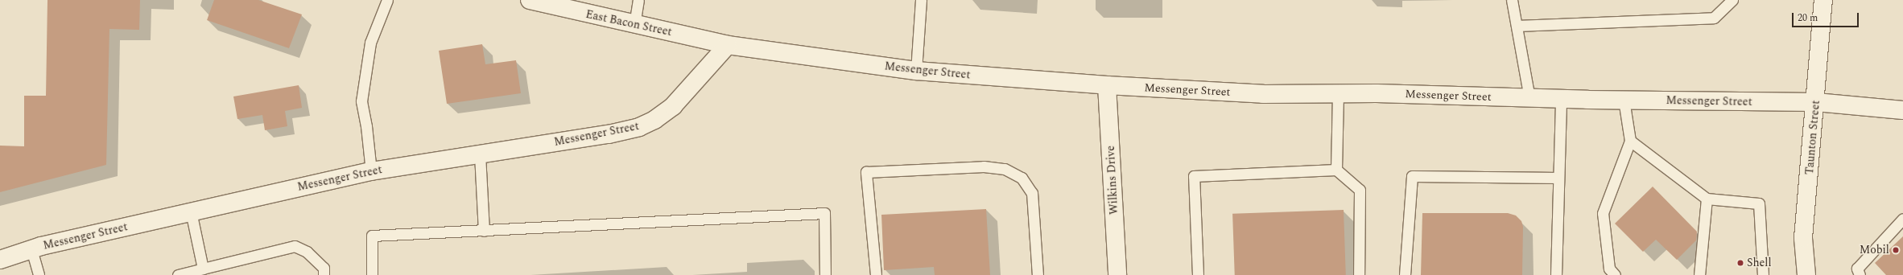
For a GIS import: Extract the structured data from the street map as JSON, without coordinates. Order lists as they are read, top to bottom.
{
  "streets": {
    "main road": [
      "East Bacon Street",
      "Messenger Street",
      "Taunton Street",
      "Wilkins Drive"
    ]
  },
  "crossings": [
    ["East Bacon Street", "Messenger Street"],
    ["Messenger Street", "Taunton Street"],
    ["Messenger Street", "Wilkins Drive"]
  ],
  "places": ["Mobil", "Shell"],
  "scale_bar": "20 m"
}
